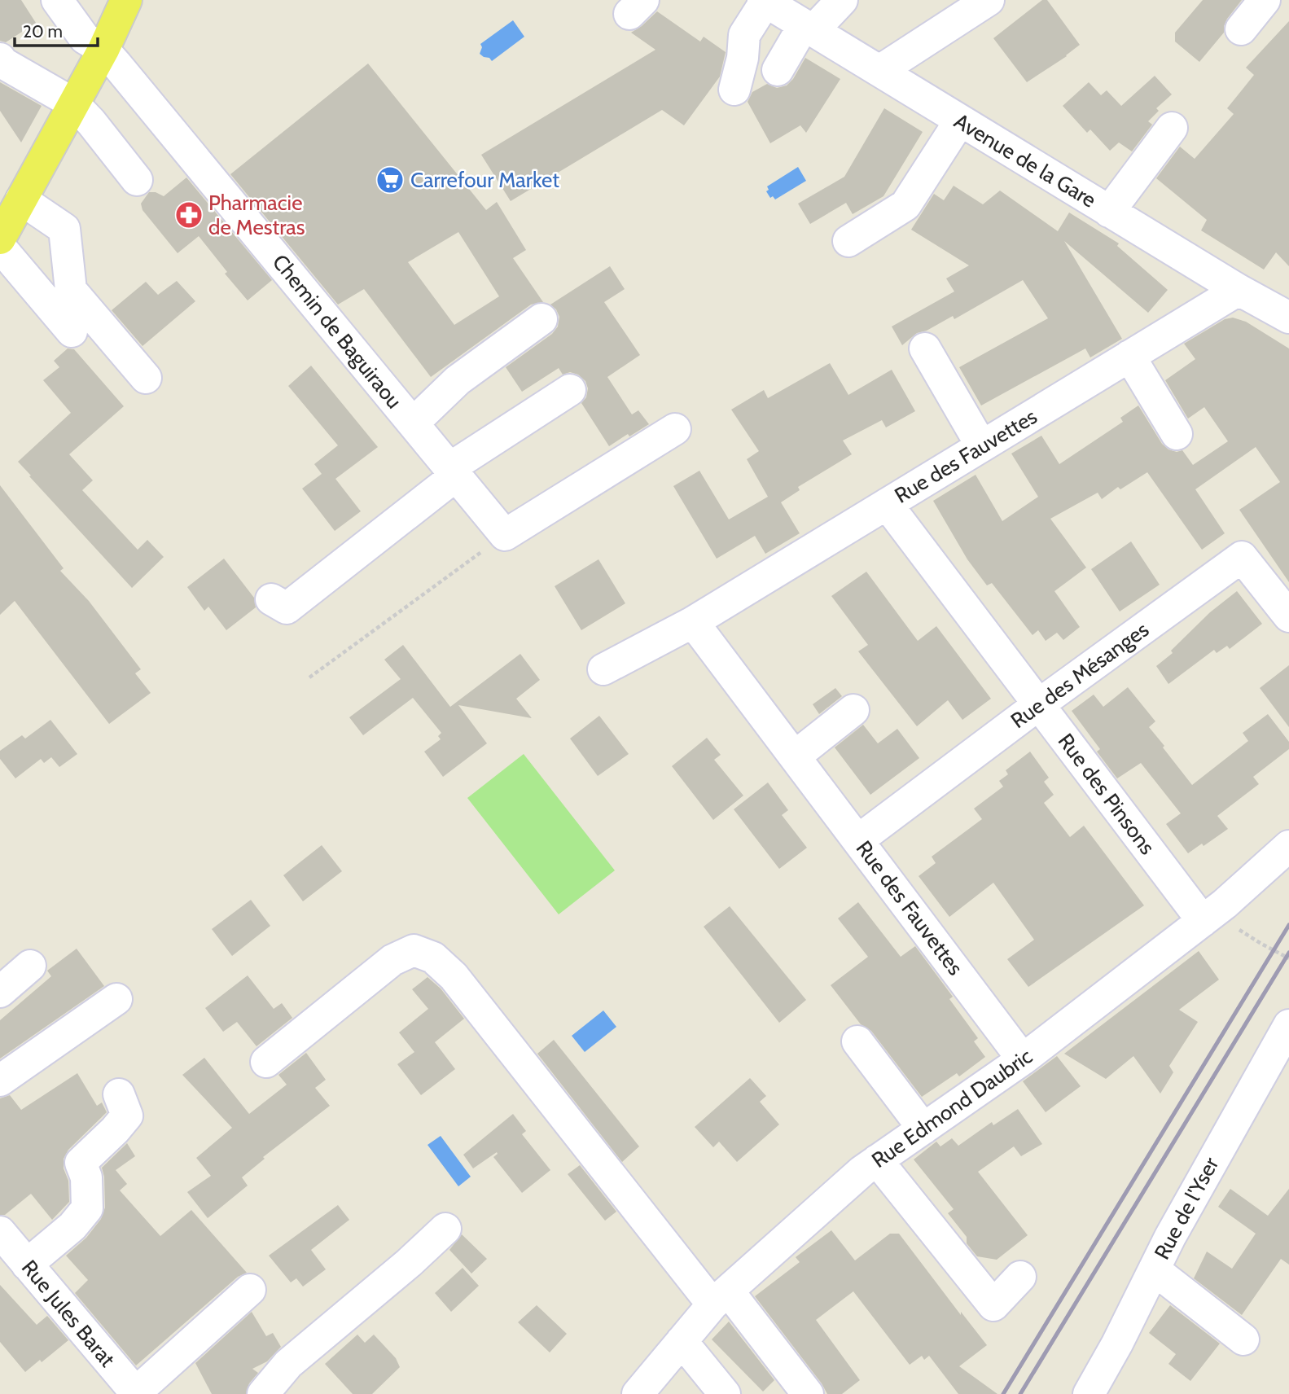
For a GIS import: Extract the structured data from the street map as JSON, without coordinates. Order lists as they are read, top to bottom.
{
  "streets": {
    "street": [
      "Avenue de la Gare",
      "Chemin de Baguiraou",
      "Rue des Fauvettes",
      "Rue des Mésanges",
      "Rue des Pinsons",
      "Rue Edmond Daubric",
      "Rue de l'Yser",
      "Rue Jules Barat"
    ]
  },
  "crossings": [
    ["Avenue de la Gare", "Rue des Fauvettes"],
    ["Rue des Fauvettes", "Rue des Mésanges"],
    ["Rue des Fauvettes", "Rue des Pinsons"],
    ["Rue des Fauvettes", "Rue Edmond Daubric"],
    ["Rue des Mésanges", "Rue des Pinsons"],
    ["Rue des Pinsons", "Rue Edmond Daubric"]
  ],
  "places": {
    "supermarket": ["Carrefour Market"],
    "pharmacy": ["Pharmacie de Mestras"]
  },
  "scale_bar": "20 m"
}
